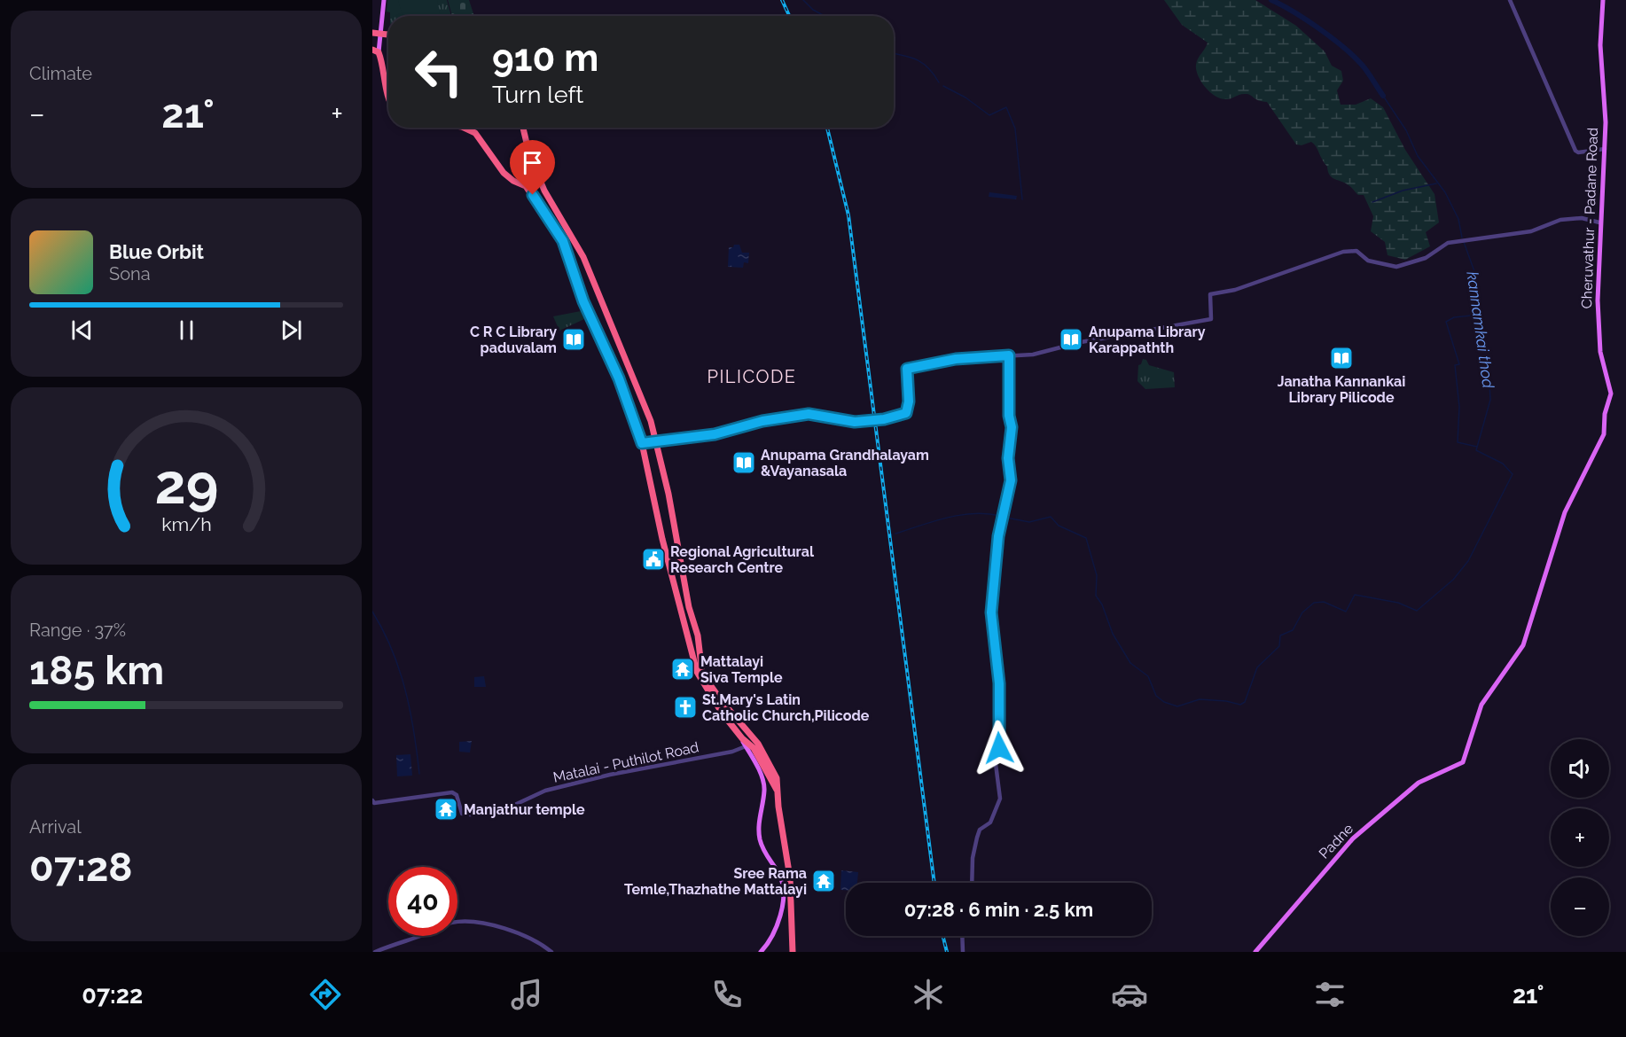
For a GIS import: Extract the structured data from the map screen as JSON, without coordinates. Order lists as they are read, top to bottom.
{
  "streets": {
    "main road": ["Cheruvathur - Padane Road", "Padne"],
    "street": ["Matalai - Puthilot Road"]
  },
  "crossings": [
    ["Cheruvathur - Padane Road", "Padne"]
  ],
  "districts": ["PILICODE"],
  "water": ["kannamkai thod"],
  "places": {
    "library": [
      "C R C Library paduvalam",
      "Anupama Library Karappathth",
      "Janatha Kannankai Library Pilicode",
      "Anupama Grandhalayam &Vayanasala"
    ],
    "public building": ["Regional Agricultural Research Centre"],
    "temple": ["Mattalayi Siva Temple", "Manjathur temple", "Sree Rama Temle,Thazhathe Mattalayi"],
    "church": ["St.Mary's Latin Catholic Church,Pilicode"]
  },
  "page": {
    "tile": [
      "Climate",
      ["Range · 37%", "185 km"],
      ["Arrival", "07:28"]
    ],
    "turn": ["910 m", "Turn left"],
    "heat": ["−", "21°", "+"],
    "song": ["Blue Orbit", "Sona"],
    "map_buttons": ["+", "−"],
    "limit": "40",
    "trip": "07:28 · 6 min · 2.5 km",
    "tabs": ["07:22", "21°"],
    "gauge": ["29", "km/h"]
  }
}
